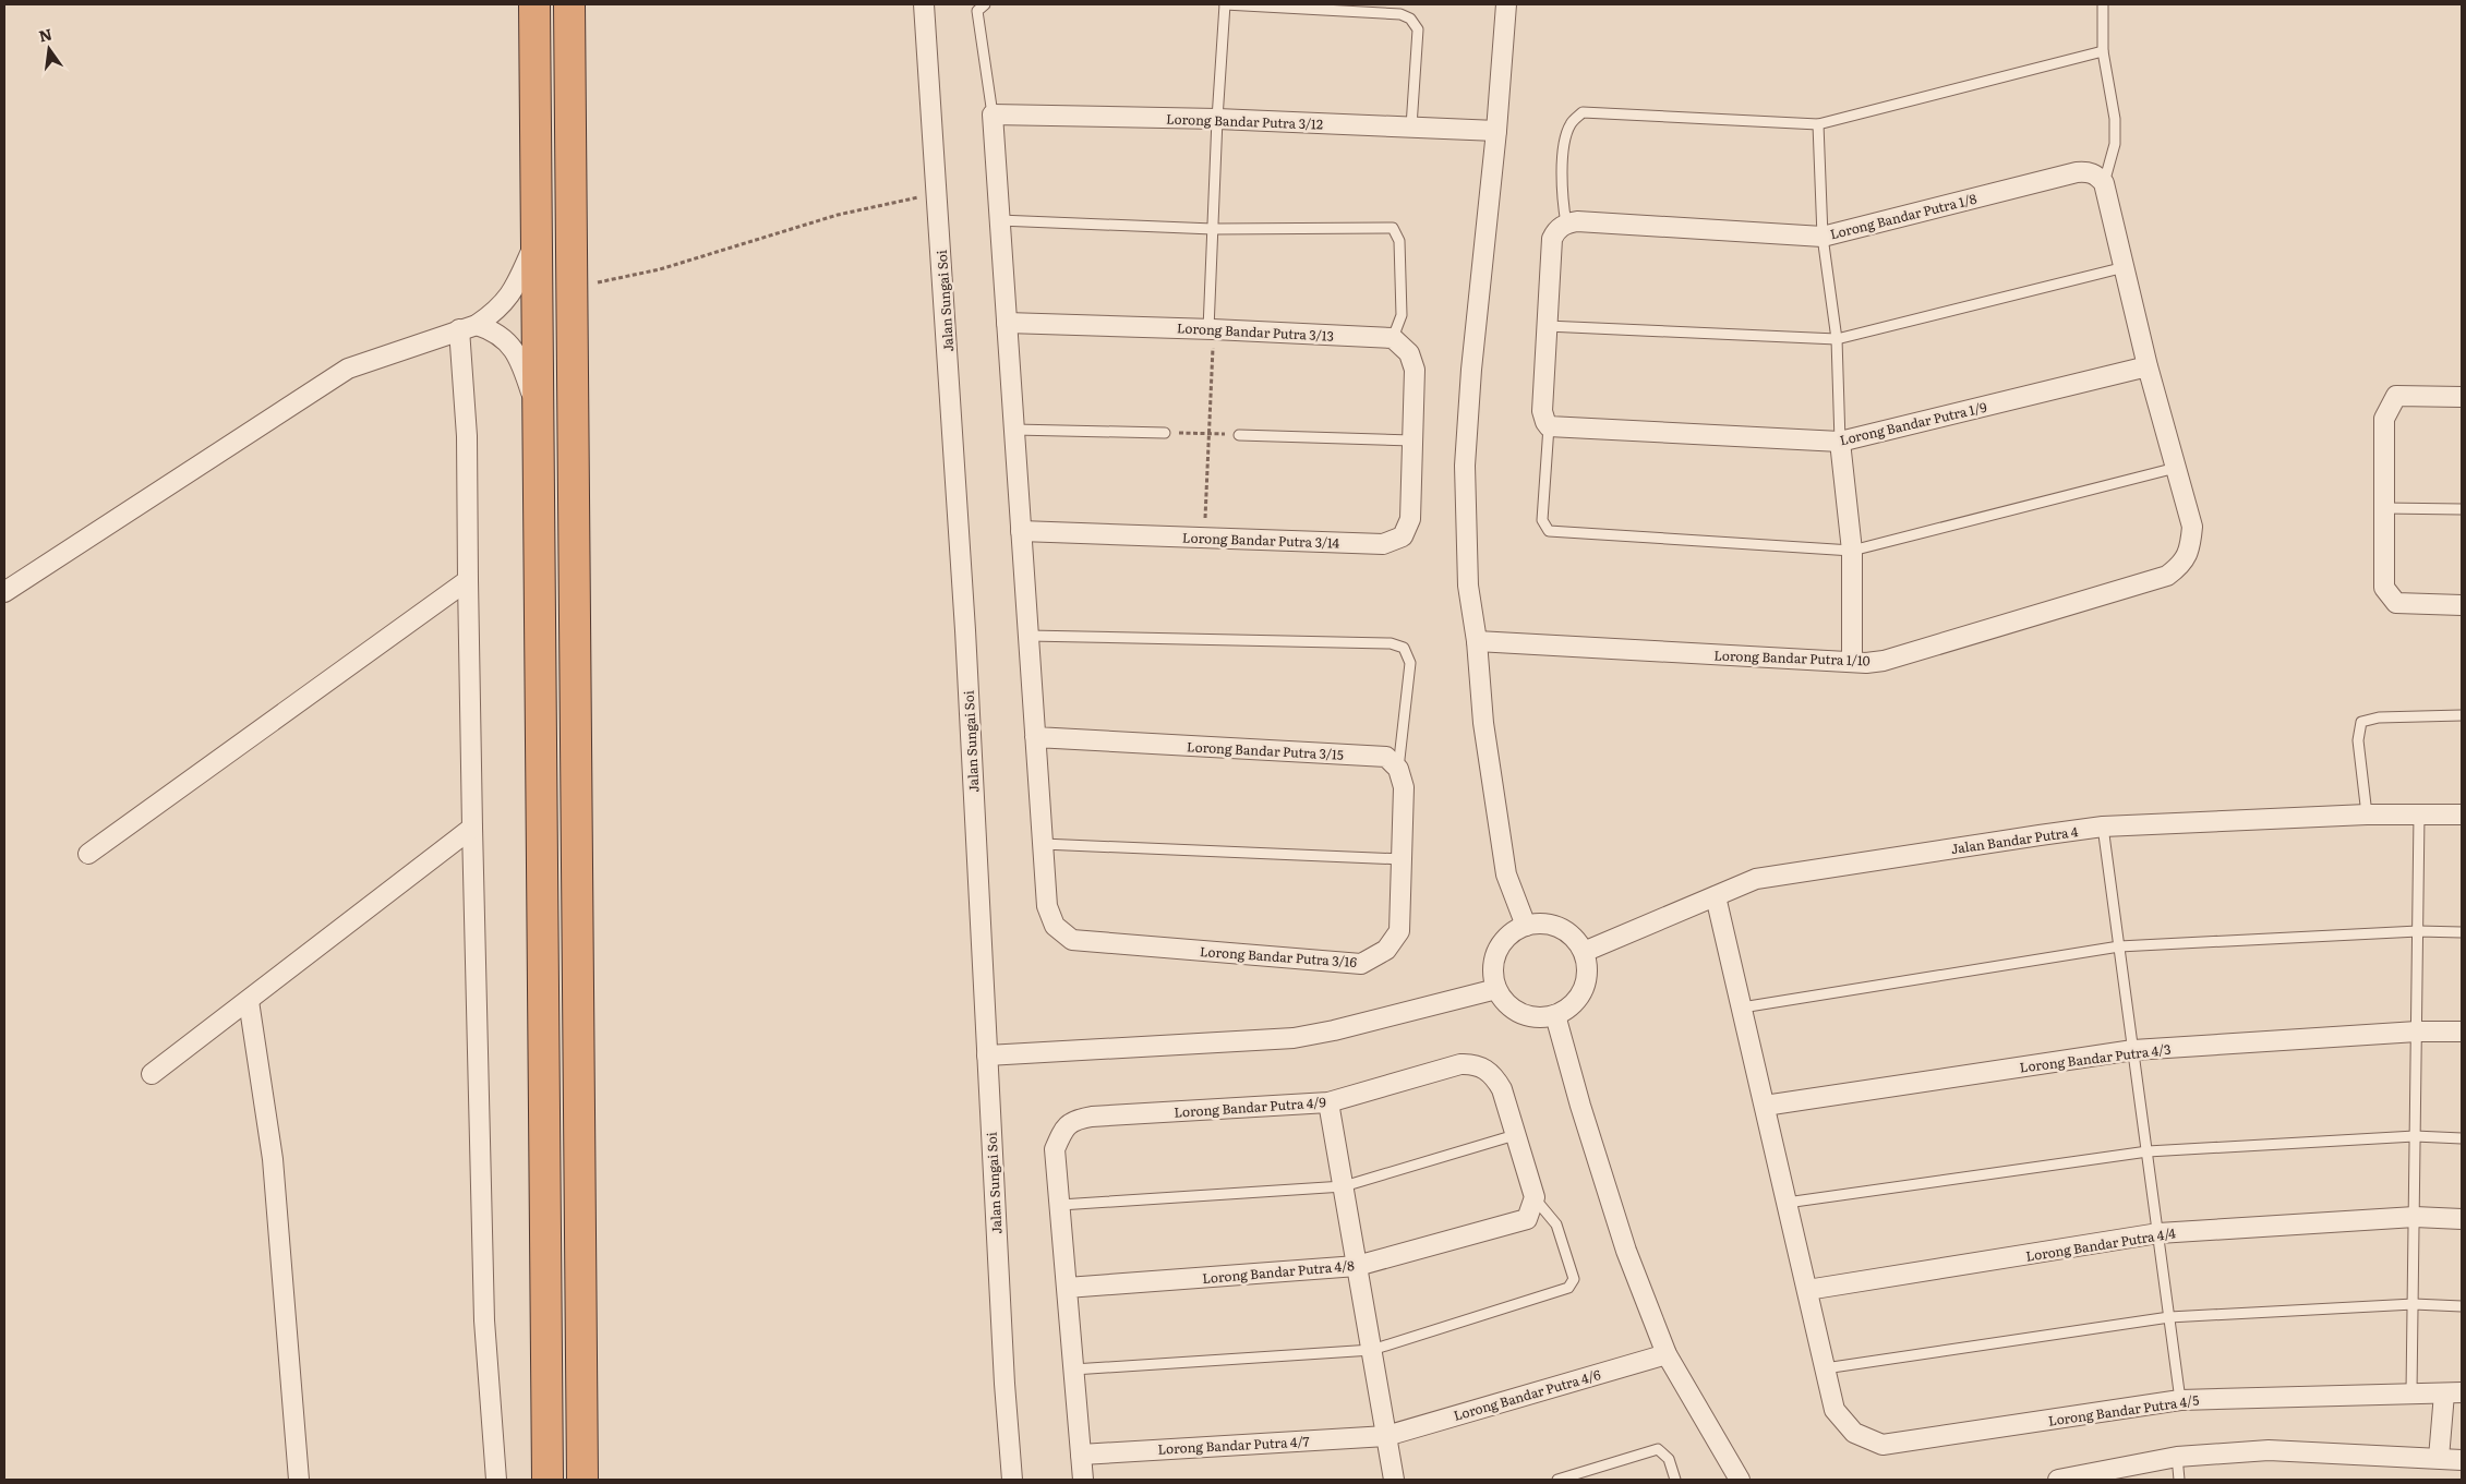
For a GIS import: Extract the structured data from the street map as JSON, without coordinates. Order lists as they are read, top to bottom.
{
  "streets": {
    "street": [
      "Lorong Bandar Putra 3/12",
      "Lorong Bandar Putra 1/8",
      "Jalan Sungai Soi",
      "Lorong Bandar Putra 3/13",
      "Lorong Bandar Putra 1/9",
      "Lorong Bandar Putra 3/14",
      "Lorong Bandar Putra 1/10",
      "Lorong Bandar Putra 3/15",
      "Jalan Bandar Putra 4",
      "Lorong Bandar Putra 3/16",
      "Lorong Bandar Putra 4/3",
      "Lorong Bandar Putra 4/9",
      "Lorong Bandar Putra 4/4",
      "Lorong Bandar Putra 4/8",
      "Lorong Bandar Putra 4/6",
      "Lorong Bandar Putra 4/5",
      "Lorong Bandar Putra 4/7"
    ]
  },
  "crossings": [
    ["Lorong Bandar Putra 4/6", "Lorong Bandar Putra 4/7"]
  ],
  "north": "top"
}
